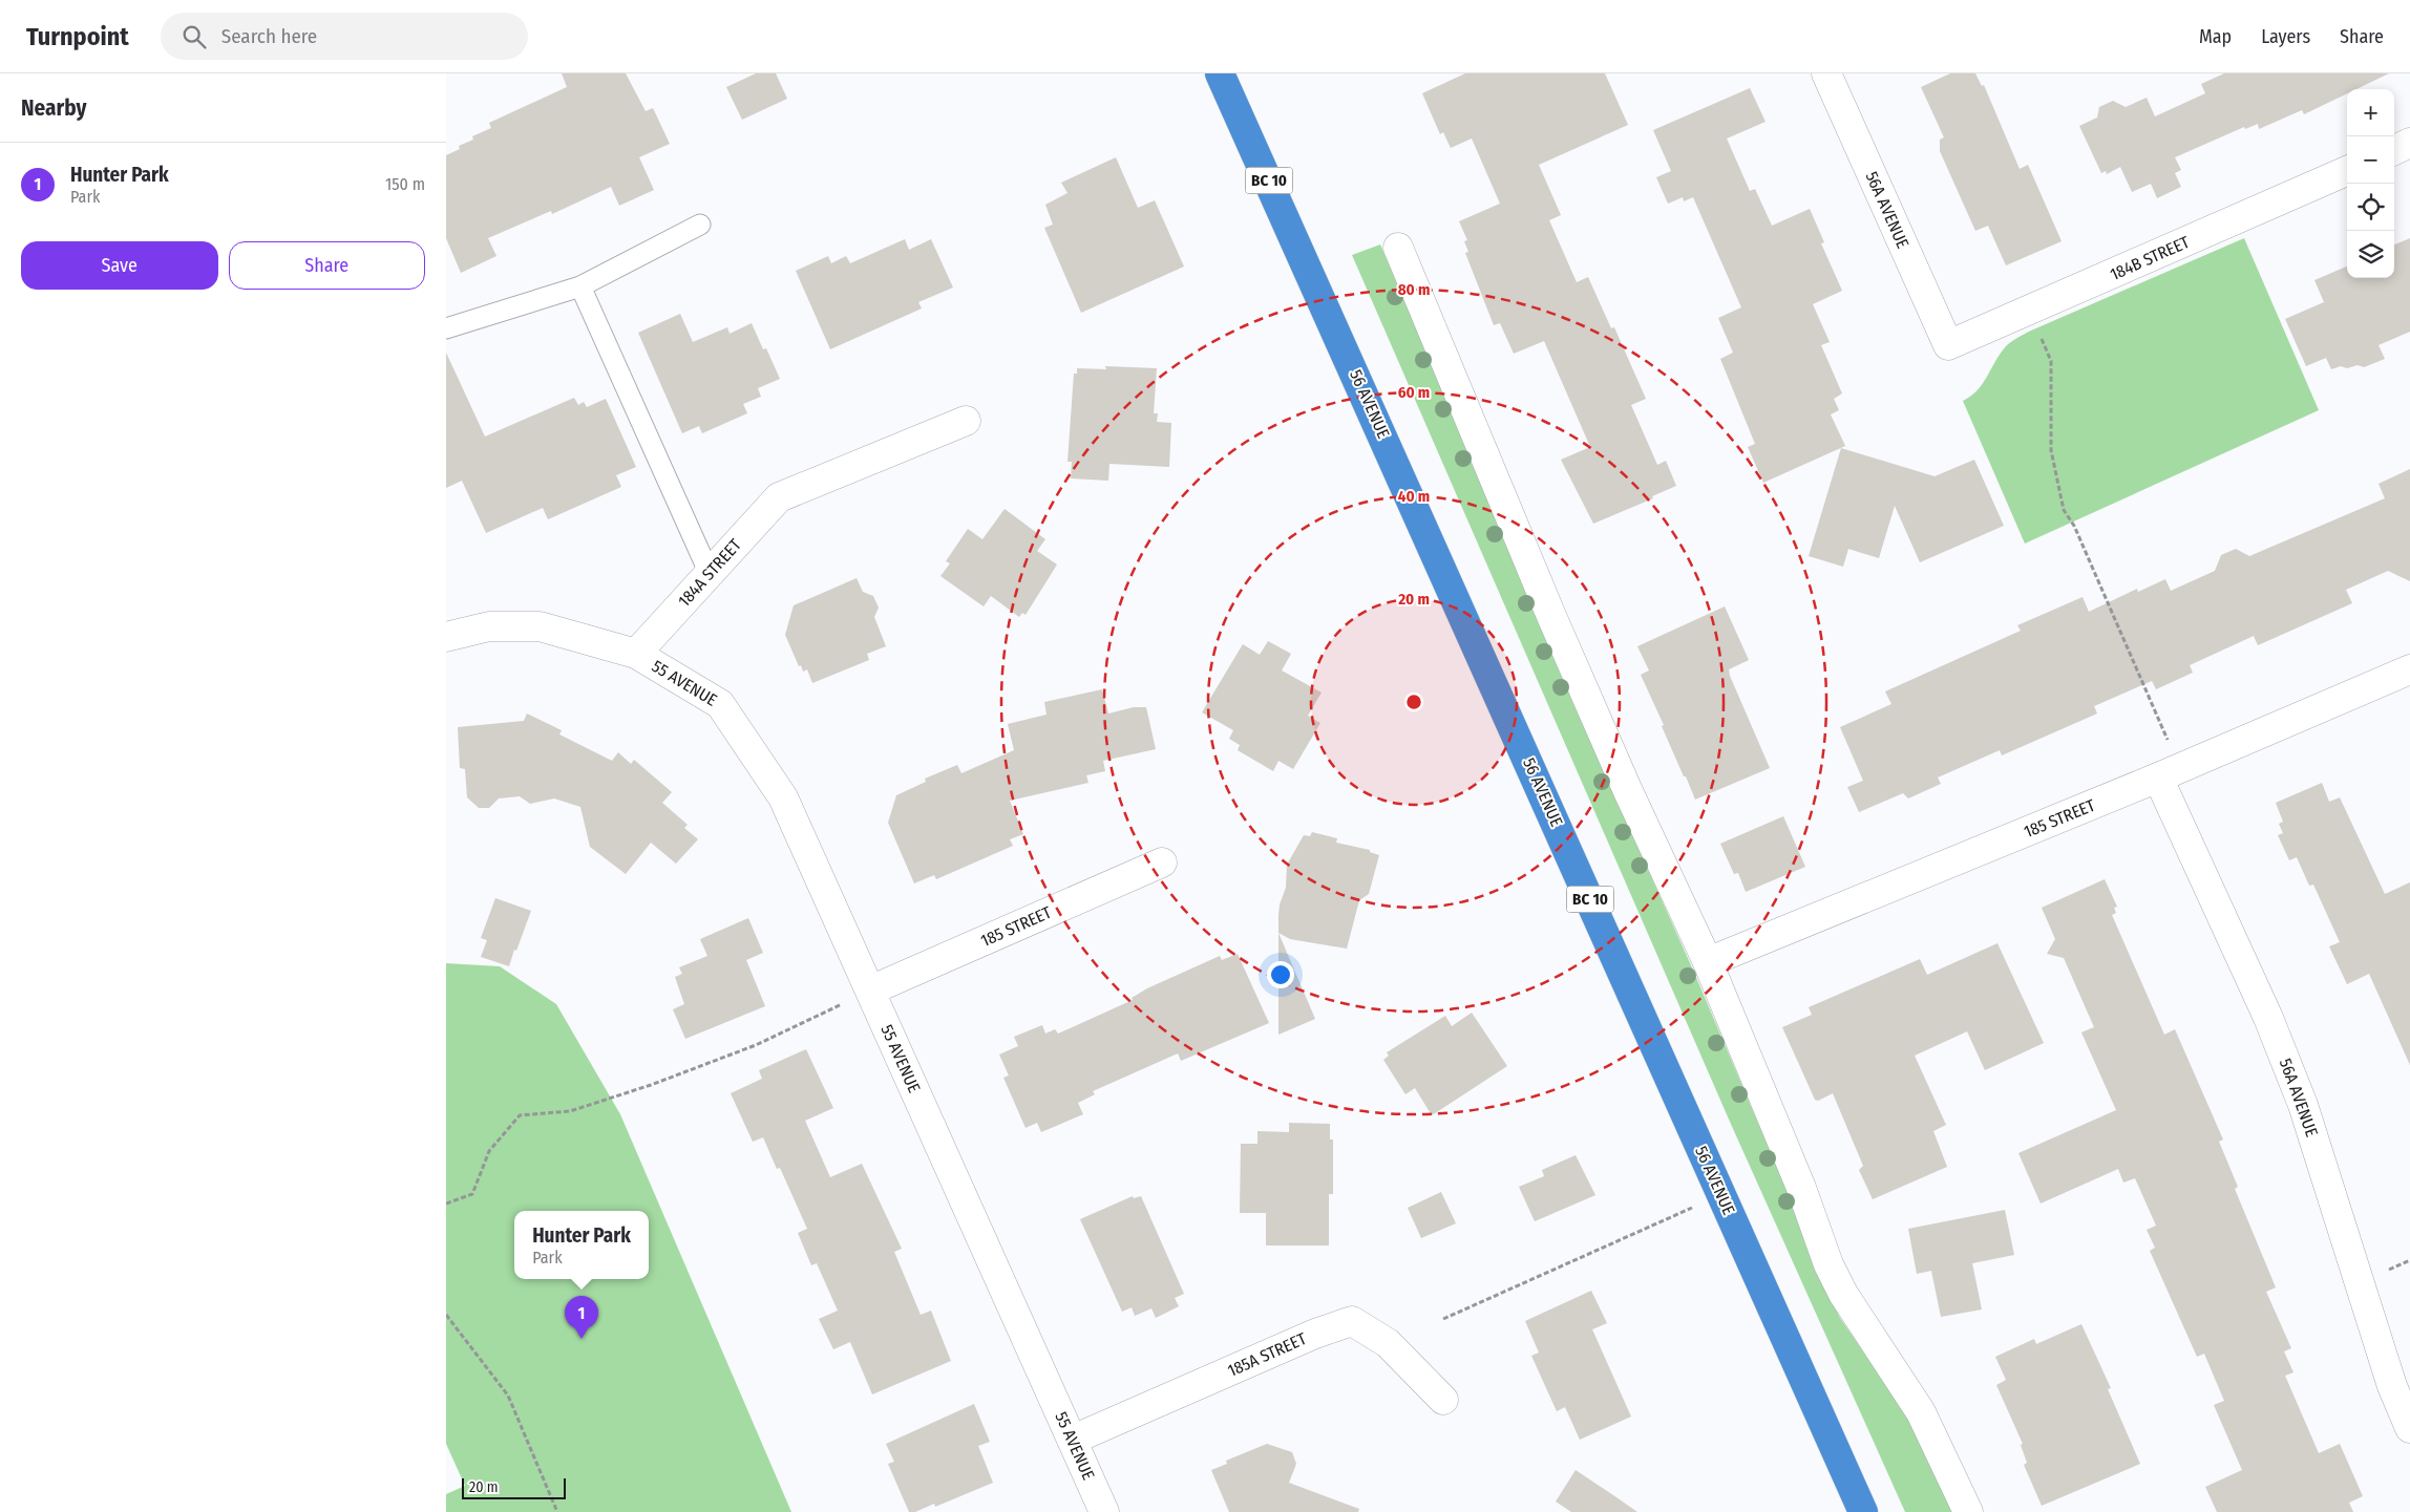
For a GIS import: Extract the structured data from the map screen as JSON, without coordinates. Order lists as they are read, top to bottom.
{
  "streets": {
    "highway": ["BC 10", "56 AVENUE"],
    "street": [
      "56A AVENUE",
      "184B STREET",
      "184A STREET",
      "55 AVENUE",
      "185 STREET",
      "185A STREET"
    ]
  },
  "crossings": [
    ["56A AVENUE", "184B STREET"],
    ["56A AVENUE", "185 STREET"],
    ["184A STREET", "55 AVENUE"],
    ["55 AVENUE", "185 STREET"],
    ["55 AVENUE", "185A STREET"]
  ],
  "scale_bar": "20 m",
  "page": {
    "header": "Turnpoint",
    "search": "Search here",
    "nav": ["Map", "Layers", "Share"],
    "heading": "Nearby",
    "map_buttons": ["+", "−"],
    "list": [
      {
        "mark": "1",
        "name": "Hunter Park",
        "note": "Park",
        "value": "150 m"
      }
    ],
    "buttons": ["Save", "Share"],
    "popup": ["Hunter Park", "Park"],
    "pins": "1",
    "scale": "20 m"
  },
  "rings": [
    "80 m",
    "60 m",
    "40 m",
    "20 m"
  ]
}
